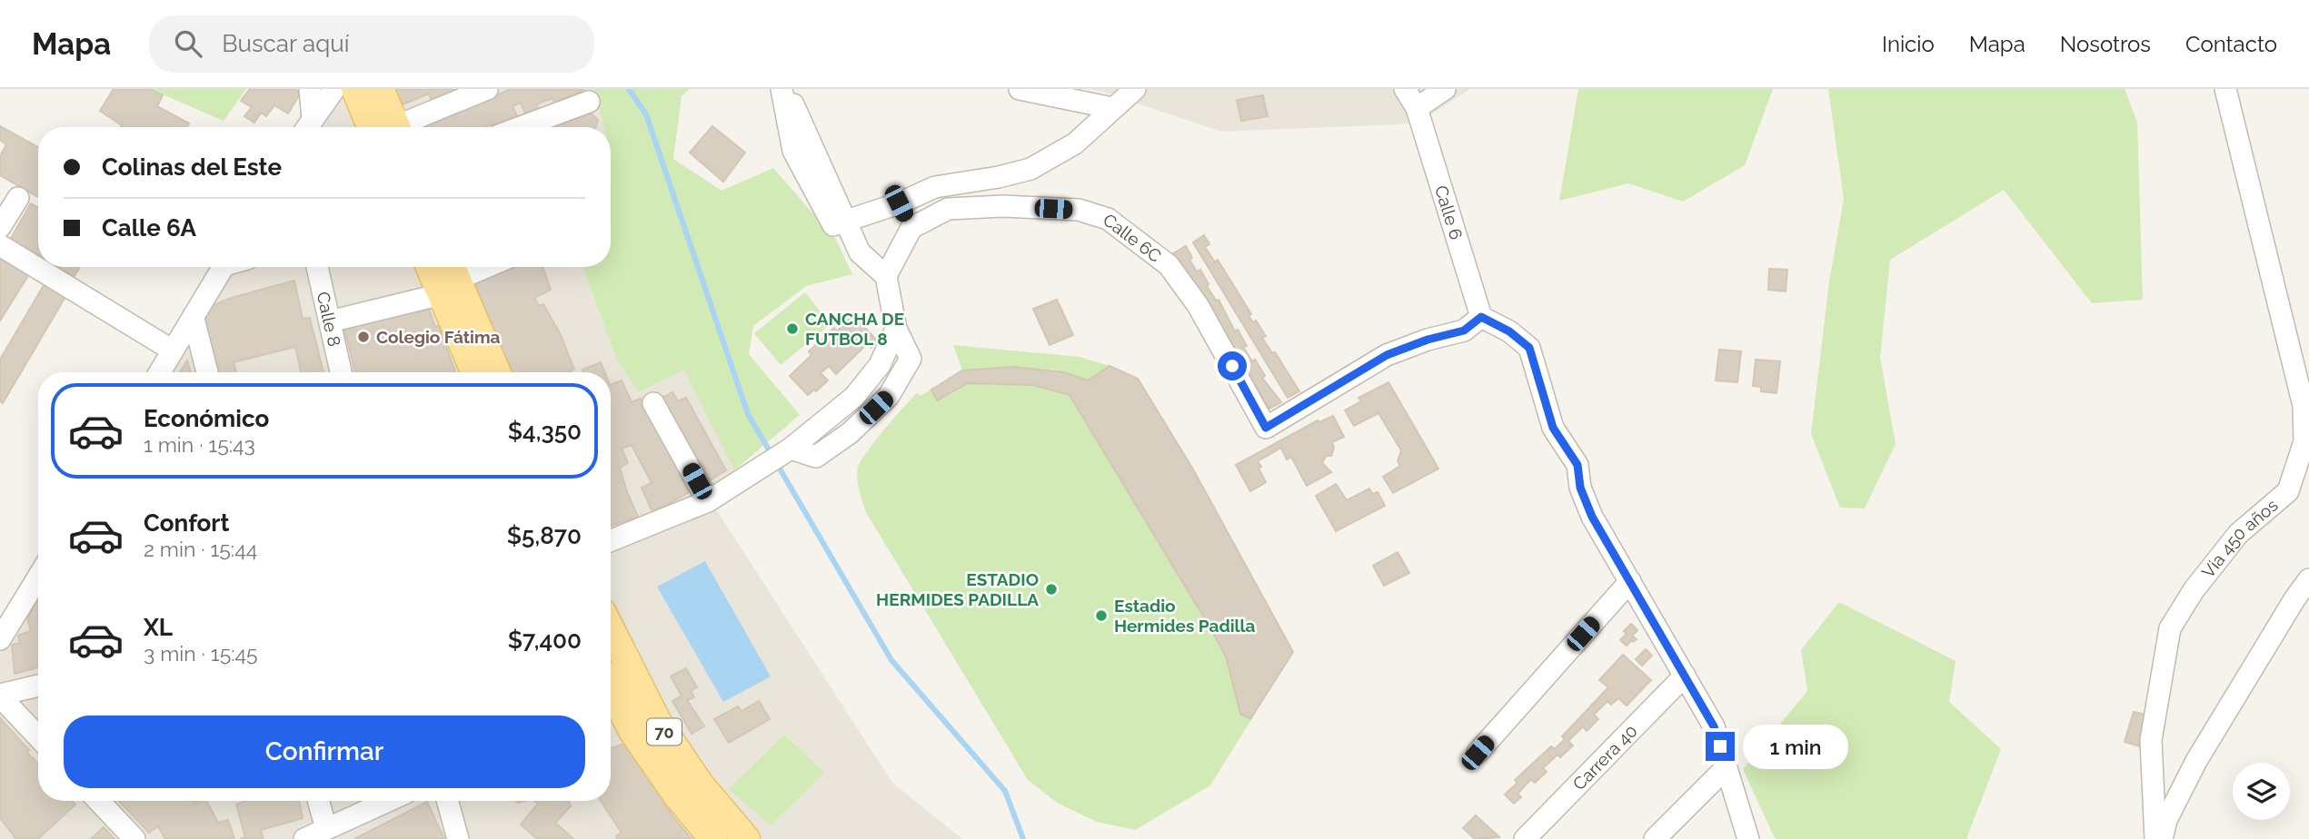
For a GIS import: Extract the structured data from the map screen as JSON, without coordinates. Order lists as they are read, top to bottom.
{
  "streets": {
    "main road": ["70"],
    "street": [
      "Calle 6",
      "Calle 6C",
      "Calle 8",
      "Via 450 años",
      "Carrera 40"
    ]
  },
  "crossings": [
    ["Calle 6", "Calle 6C"]
  ],
  "places": [
    "CANCHA DE FUTBOL 8",
    "Colegio Fátima",
    "ESTADIO HERMIDES PADILLA",
    "Estadio Hermides Padilla"
  ],
  "page": {
    "header": "Mapa",
    "search": "Buscar aquí",
    "nav": [
      "Inicio",
      "Mapa",
      "Nosotros",
      "Contacto"
    ],
    "banner": ["Colinas del Este", "Calle 6A"],
    "list": [
      {
        "name": "Económico",
        "note": "1 min · 15:43",
        "value": "$4,350"
      },
      {
        "name": "Confort",
        "note": "2 min · 15:44",
        "value": "$5,870"
      },
      {
        "name": "XL",
        "note": "3 min · 15:45",
        "value": "$7,400"
      }
    ],
    "buttons": "Confirmar",
    "bubble": "1 min"
  }
}
